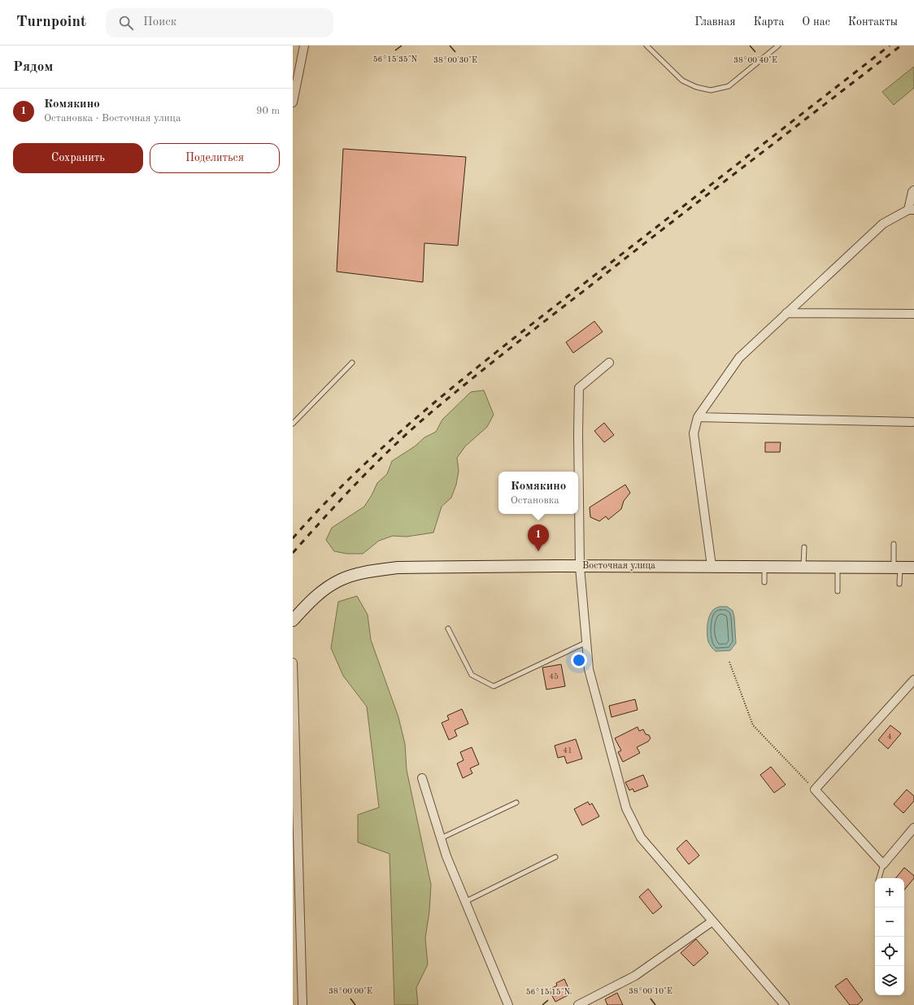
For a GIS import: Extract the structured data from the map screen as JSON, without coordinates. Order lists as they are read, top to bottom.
{
  "streets": {
    "main road": ["Восточная улица"]
  },
  "house_numbers": ["45", "4", "41"],
  "page": {
    "header": "Turnpoint",
    "search": "Поиск",
    "nav": [
      "Главная",
      "Карта",
      "О нас",
      "Контакты"
    ],
    "heading": "Рядом",
    "list": [
      {
        "mark": "1",
        "name": "Комякино",
        "note": "Остановка · Восточная улица",
        "value": "90 m"
      }
    ],
    "buttons": ["Сохранить", "Поделиться"],
    "popup": ["Комякино", "Остановка"],
    "pins": "1",
    "map_buttons": ["+", "−"]
  },
  "coordinates": [
    "56°15'35\"N",
    "38°00'30\"E",
    "38°00'40\"E",
    "38°00'00\"E",
    "38°00'10\"E",
    "56°15'15\"N"
  ]
}
